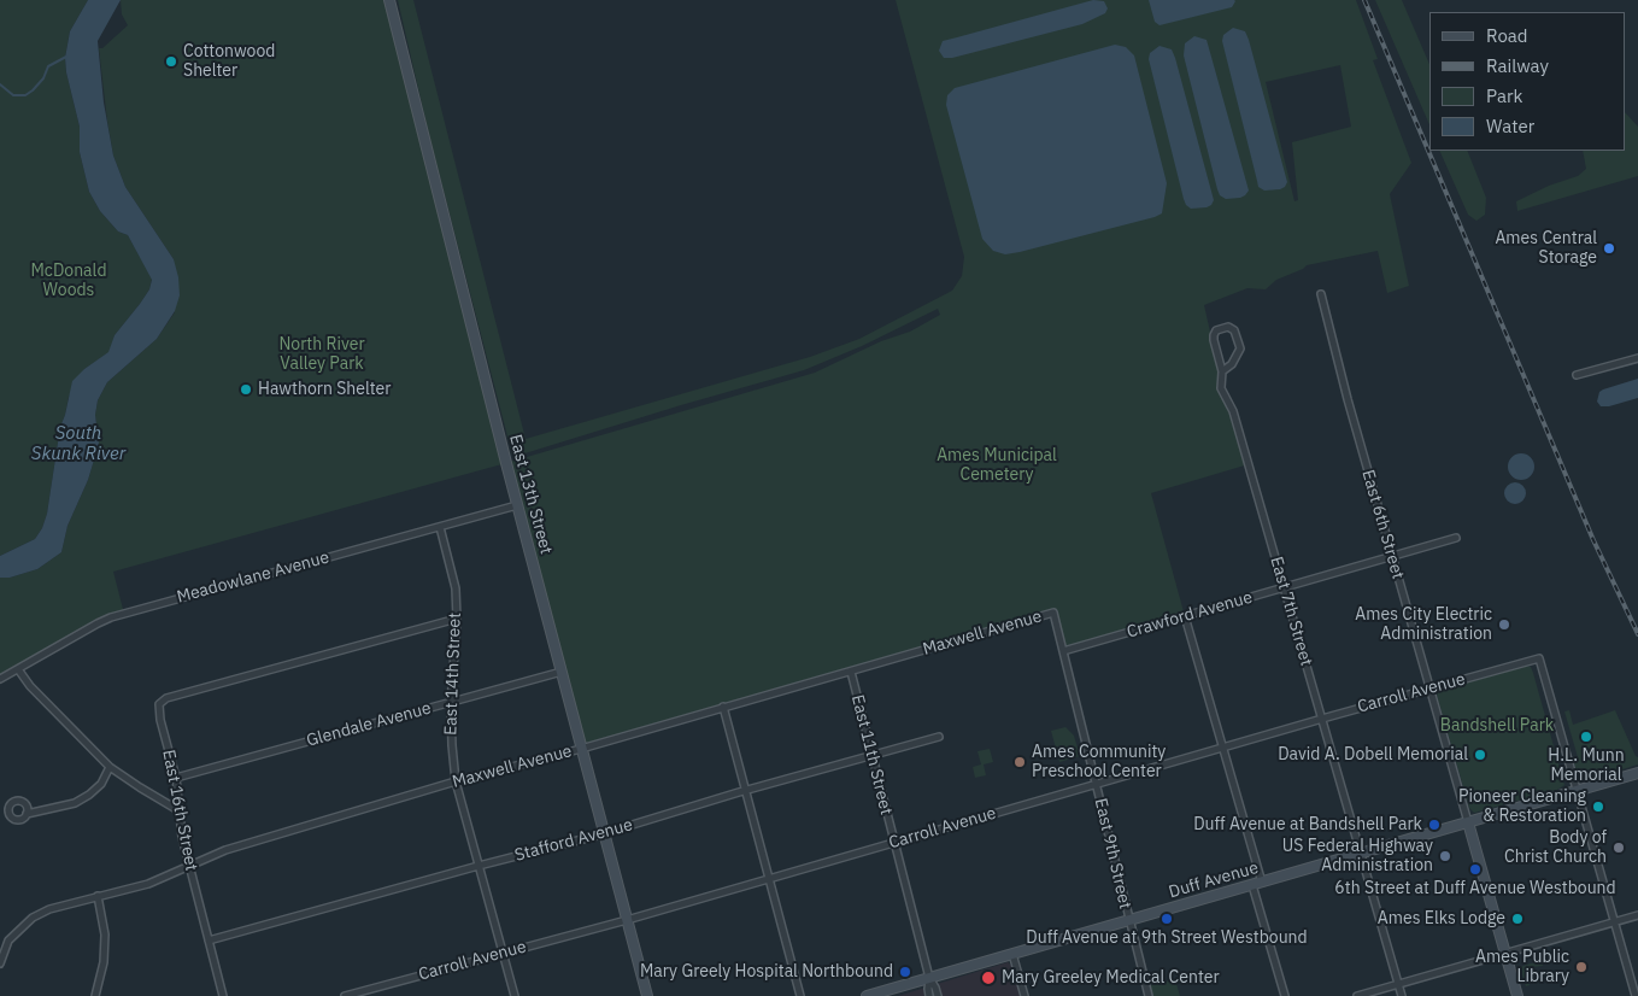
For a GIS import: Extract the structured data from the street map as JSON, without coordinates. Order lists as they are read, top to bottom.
{
  "streets": {
    "main road": ["East 13th Street", "Duff Avenue"],
    "street": [
      "East 6th Street",
      "Meadowlane Avenue",
      "East 7th Street",
      "Crawford Avenue",
      "Maxwell Avenue",
      "East 14th Street",
      "Carroll Avenue",
      "Glendale Avenue",
      "East 11th Street",
      "East 16th Street",
      "Stafford Avenue",
      "East 9th Street"
    ]
  },
  "crossings": [
    ["East 13th Street", "Meadowlane Avenue"],
    ["East 13th Street", "Maxwell Avenue"],
    ["East 13th Street", "Carroll Avenue"],
    ["East 13th Street", "Glendale Avenue"],
    ["East 13th Street", "Stafford Avenue"],
    ["East 6th Street", "Crawford Avenue"],
    ["East 6th Street", "Carroll Avenue"],
    ["East 6th Street", "Duff Avenue"],
    ["Meadowlane Avenue", "East 14th Street"],
    ["East 7th Street", "Crawford Avenue"],
    ["East 7th Street", "Carroll Avenue"],
    ["East 7th Street", "Duff Avenue"],
    ["Crawford Avenue", "East 9th Street"],
    ["Maxwell Avenue", "East 14th Street"],
    ["Maxwell Avenue", "East 11th Street"],
    ["Maxwell Avenue", "East 16th Street"],
    ["Maxwell Avenue", "East 9th Street"],
    ["East 14th Street", "Carroll Avenue"],
    ["East 14th Street", "Glendale Avenue"],
    ["East 14th Street", "East 16th Street"],
    ["East 14th Street", "Stafford Avenue"],
    ["Carroll Avenue", "East 11th Street"],
    ["Carroll Avenue", "East 9th Street"],
    ["Carroll Avenue", "Duff Avenue"],
    ["Glendale Avenue", "East 16th Street"],
    ["East 11th Street", "Stafford Avenue"],
    ["East 11th Street", "Duff Avenue"],
    ["East 16th Street", "Stafford Avenue"],
    ["East 9th Street", "Duff Avenue"]
  ],
  "water": ["South Skunk River"],
  "parks": [
    "McDonald Woods",
    "North River Valley Park",
    "Ames Municipal Cemetery",
    "Bandshell Park"
  ],
  "places": [
    "Cottonwood Shelter",
    "Ames Central Storage",
    "Hawthorn Shelter",
    "Ames City Electric Administration",
    "H.L. Munn Memorial",
    "David A. Dobell Memorial",
    "Ames Community Preschool Center",
    "Pioneer Cleaning & Restoration",
    "Duff Avenue at Bandshell Park",
    "Body of Christ Church",
    "US Federal Highway Administration",
    "6th Street at Duff Avenue Westbound",
    "Duff Avenue at 9th Street Westbound",
    "Ames Elks Lodge",
    "Ames Public Library",
    "Mary Greely Hospital Northbound",
    "Mary Greeley Medical Center"
  ],
  "legend": [
    "Road",
    "Railway",
    "Park",
    "Water"
  ]
}
